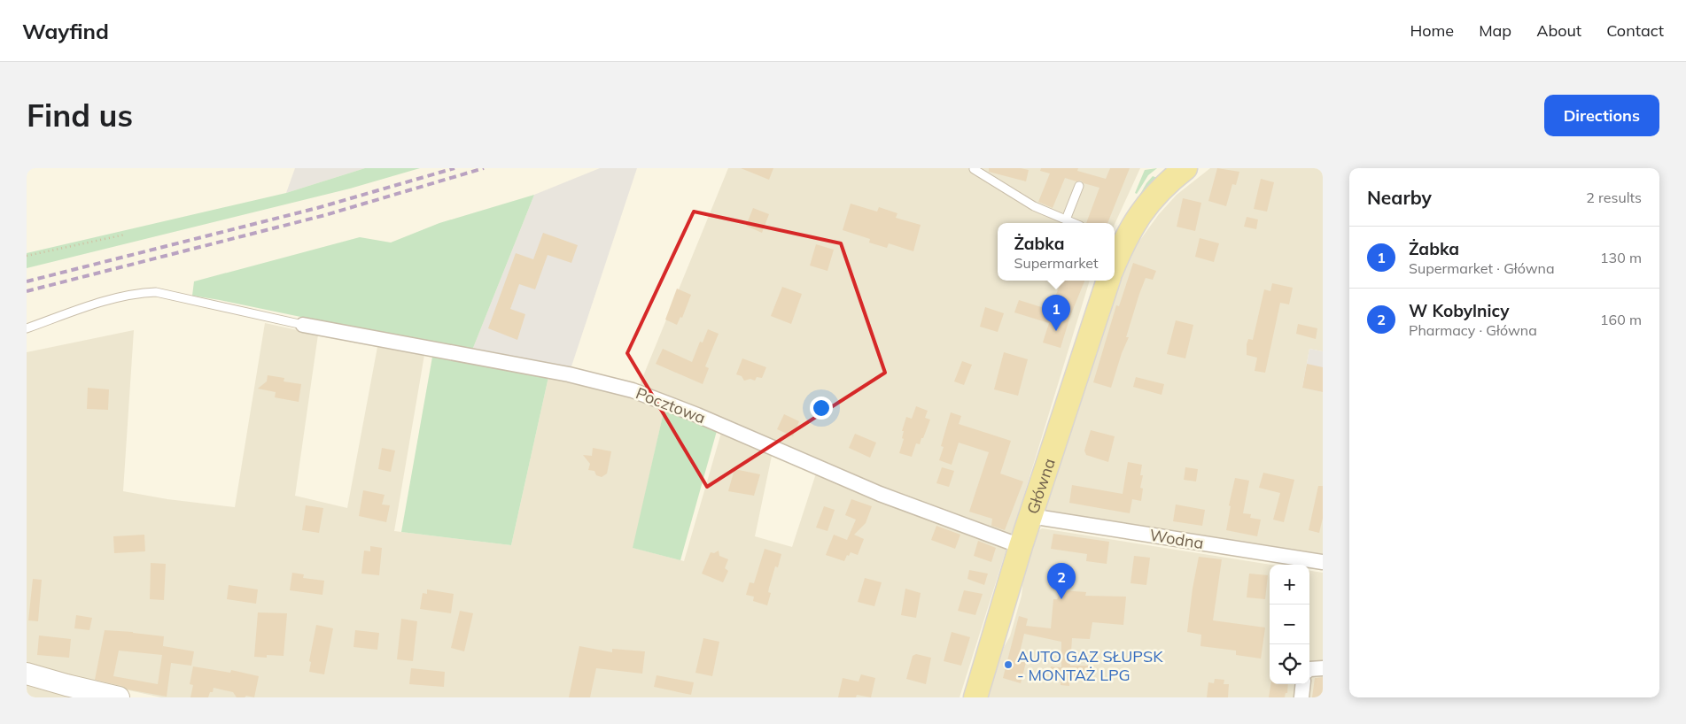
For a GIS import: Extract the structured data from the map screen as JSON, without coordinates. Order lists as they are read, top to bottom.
{
  "streets": {
    "main road": ["Główna"],
    "street": ["Pocztowa", "Wodna"]
  },
  "crossings": [
    ["Pocztowa", "Główna"],
    ["Główna", "Wodna"]
  ],
  "places": ["AUTO GAZ SŁUPSK - MONTAŻ LPG"],
  "page": {
    "header": "Wayfind",
    "nav": [
      "Home",
      "Map",
      "About",
      "Contact"
    ],
    "buttons": "Directions",
    "title": "Find us",
    "heading": ["Nearby", "2 results"],
    "popup": ["Żabka", "Supermarket"],
    "list": [
      {
        "mark": "1",
        "name": "Żabka",
        "note": "Supermarket · Główna",
        "value": "130 m"
      },
      {
        "mark": "2",
        "name": "W Kobylnicy",
        "note": "Pharmacy · Główna",
        "value": "160 m"
      }
    ],
    "pins": ["1", "2"],
    "map_buttons": ["+", "−"]
  }
}
